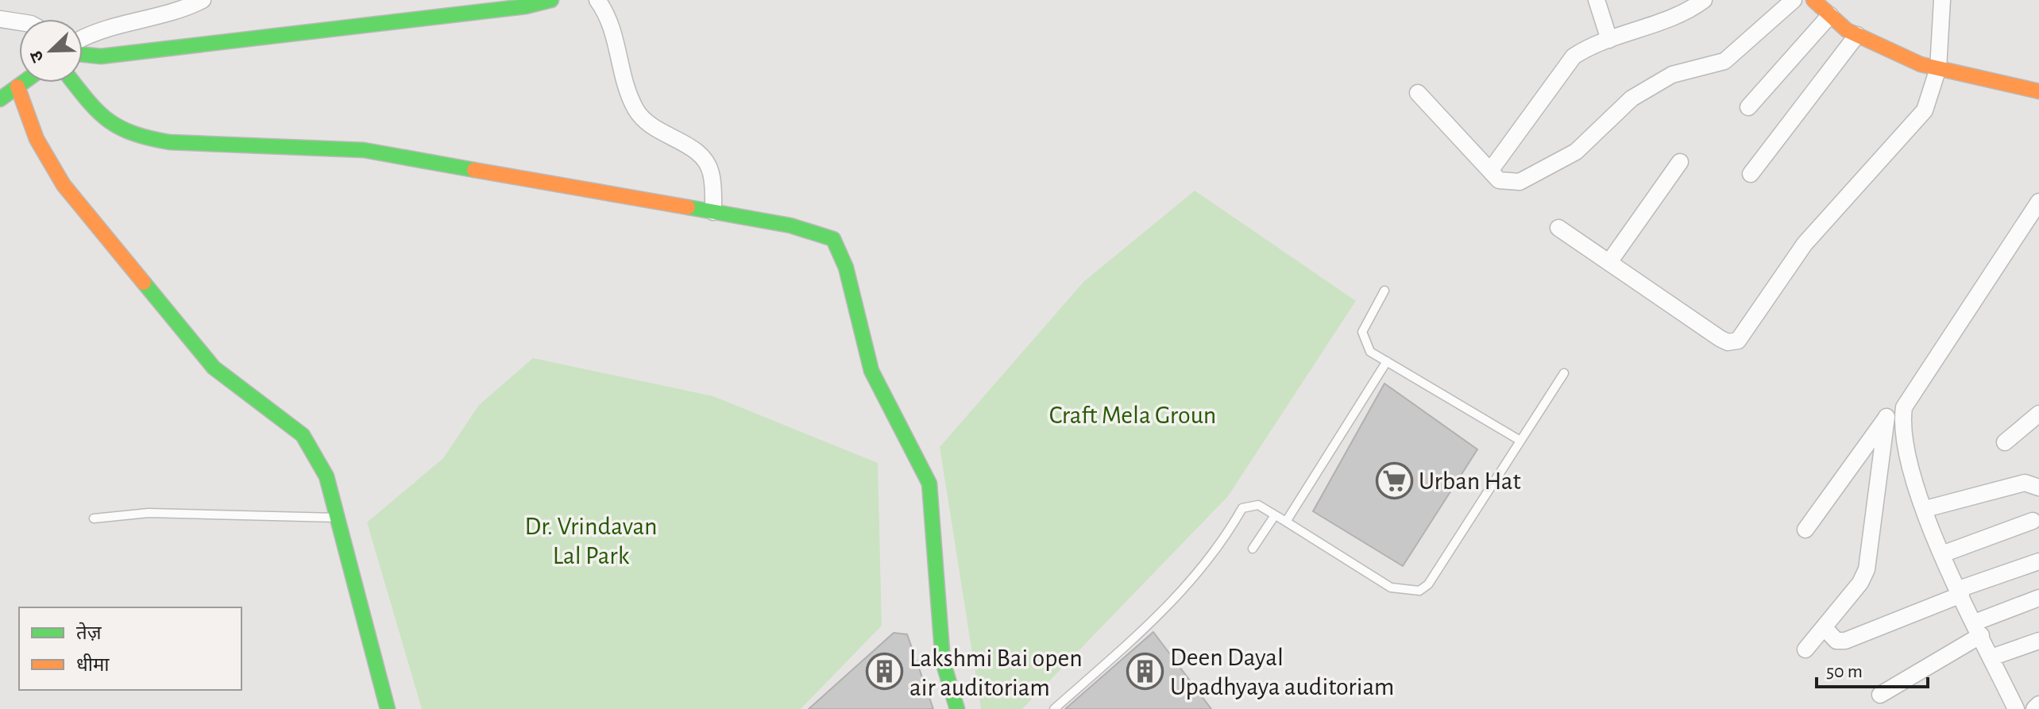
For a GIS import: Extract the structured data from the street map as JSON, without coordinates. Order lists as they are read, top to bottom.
{
  "parks": ["Craft Mela Groun", "Dr. Vrindavan Lal Park"],
  "places": {
    "supermarket": ["Urban Hat"],
    "building": ["Deen Dayal Upadhyaya auditoriam", "Lakshmi Bai open air auditoriam"]
  },
  "legend": ["तेज़", "धीमा"],
  "scale_bar": "50 m",
  "north": "bottom left"
}
